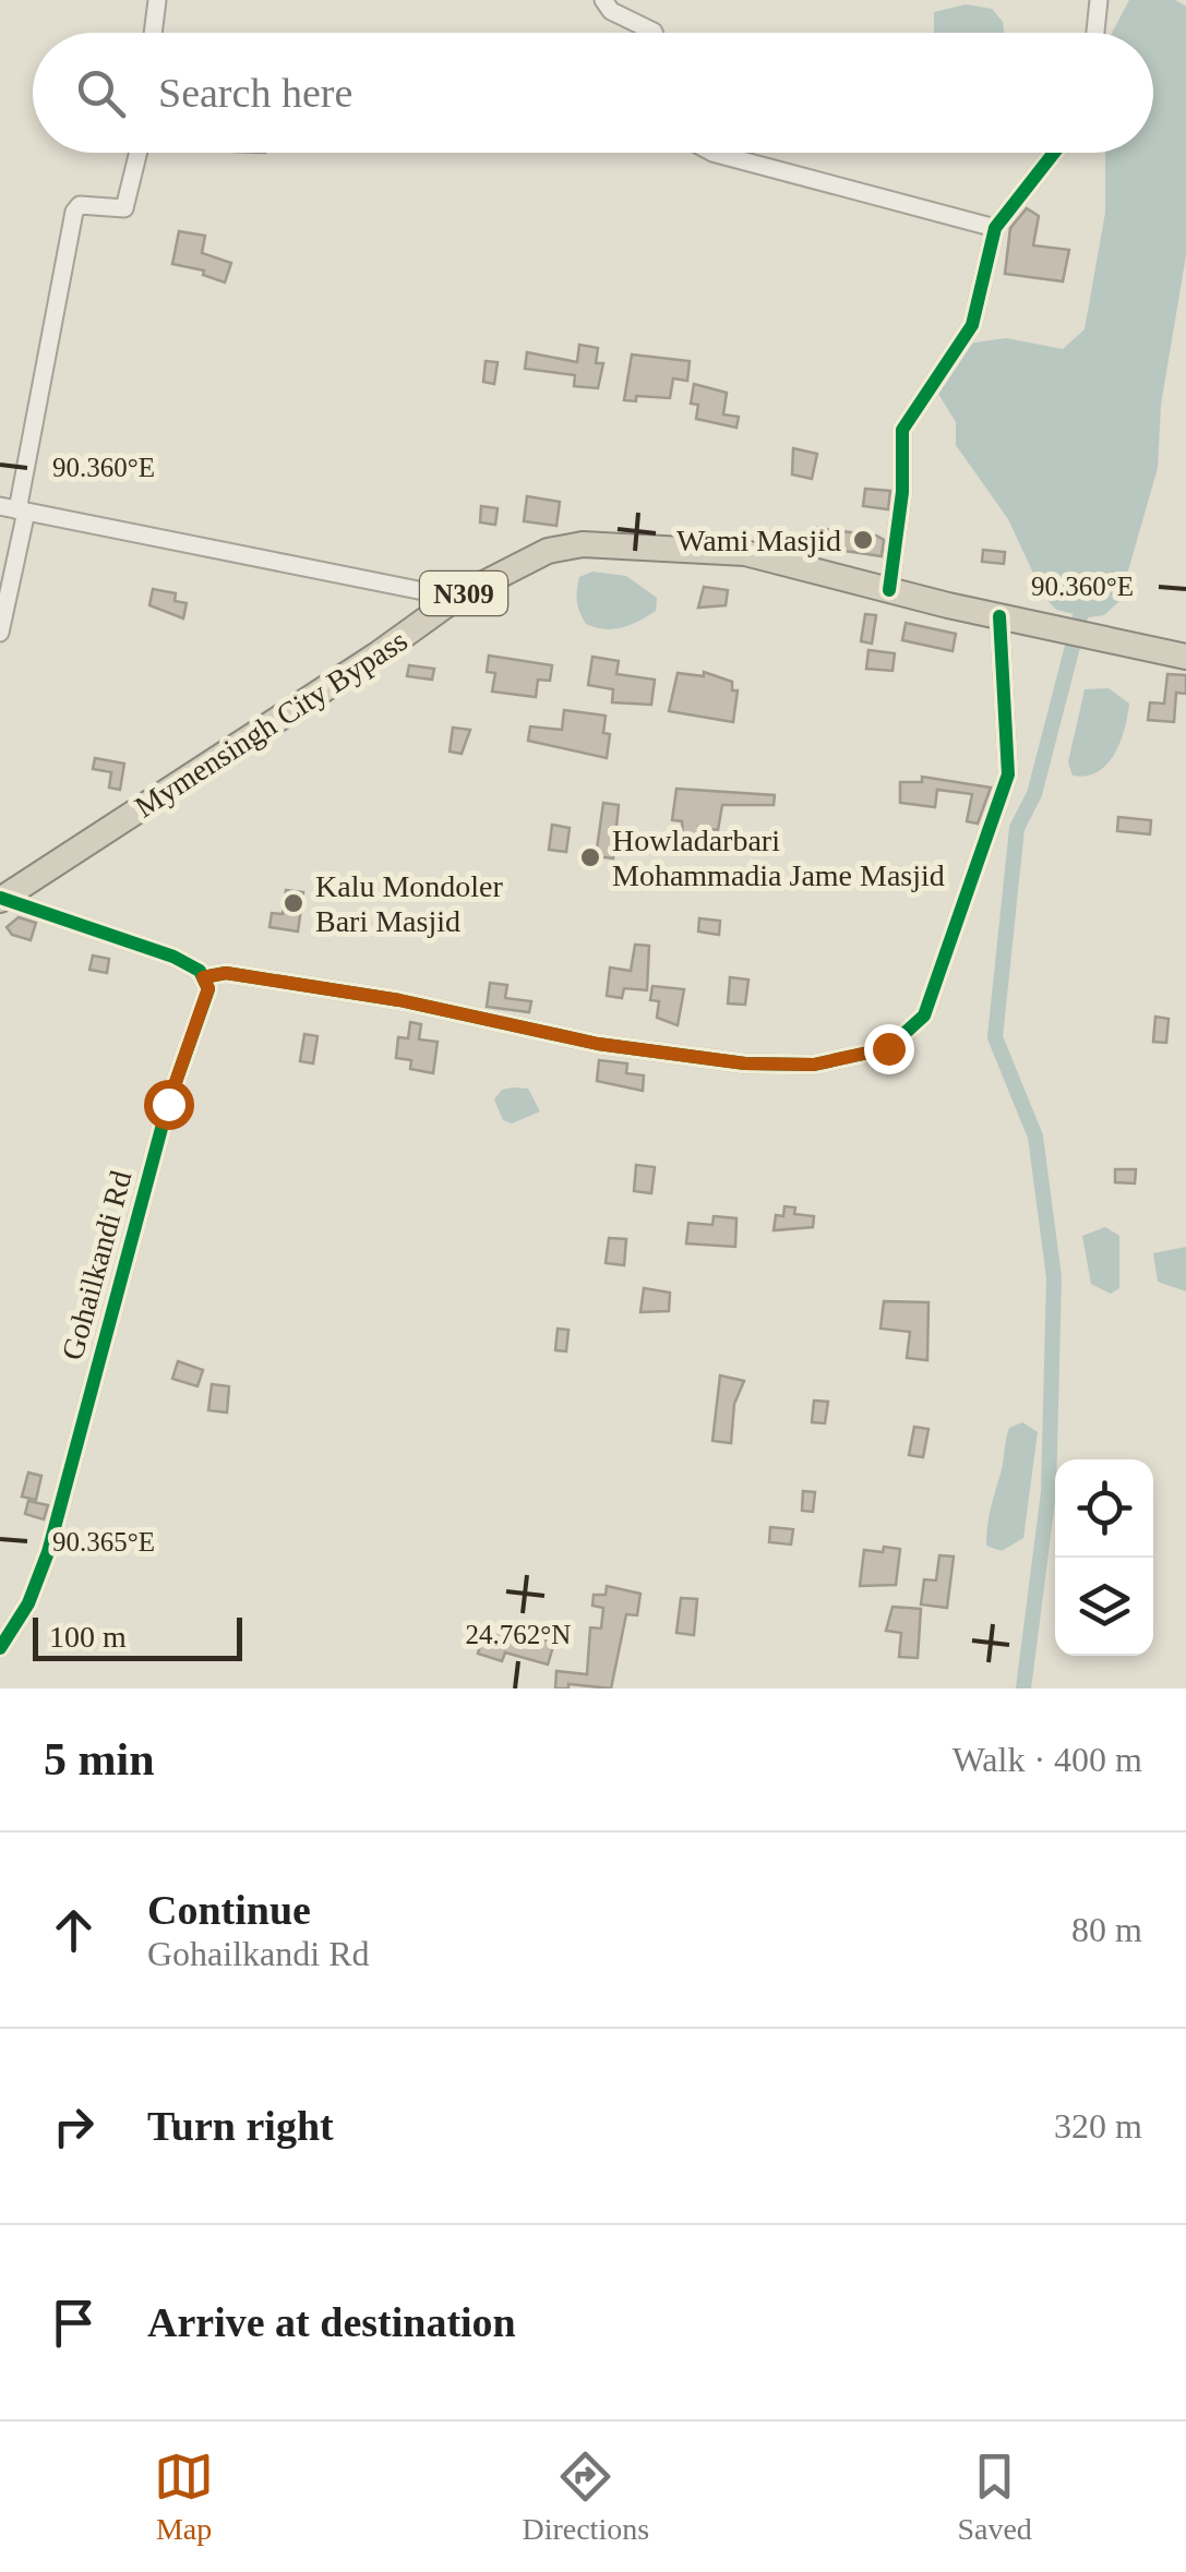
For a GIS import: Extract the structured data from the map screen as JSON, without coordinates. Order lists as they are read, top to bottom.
{
  "streets": {
    "highway": ["N309", "Mymensingh City Bypass"],
    "street": ["Gohailkandi Rd"]
  },
  "places": ["Wami Masjid", "Howladarbari Mohammadia Jame Masjid", "Kalu Mondoler Bari Masjid"],
  "scale_bar": "100 m",
  "page": {
    "search": "Search here",
    "scale": "100 m",
    "heading": ["5 min", "Walk · 400 m"],
    "list": [
      ["Continue", "Gohailkandi Rd", "80 m"],
      ["Turn right", "320 m"],
      "Arrive at destination"
    ],
    "nav": ["Map", "Directions", "Saved"]
  },
  "coordinates": ["90.360°E", "90.365°E", "24.762°N"]
}
